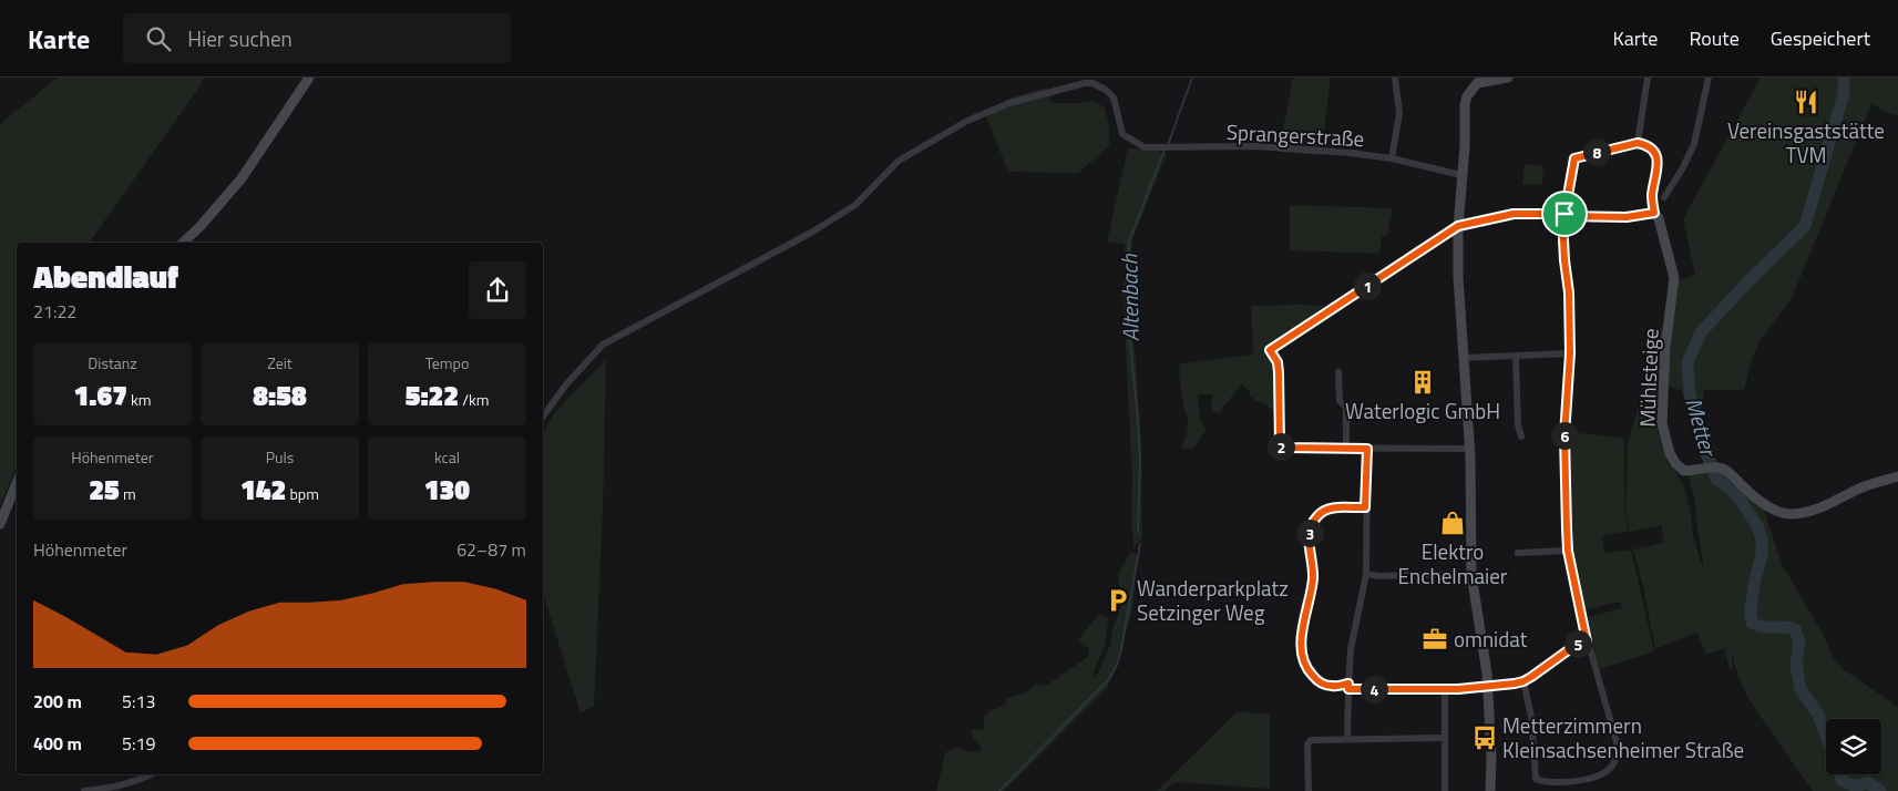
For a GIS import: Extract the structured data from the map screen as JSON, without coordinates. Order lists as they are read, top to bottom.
{
  "streets": {
    "main road": ["Mühlsteige"],
    "street": ["Sprangerstraße"]
  },
  "water": ["Altenbach", "Metter"],
  "places": {
    "restaurant": ["Vereinsgaststätte TVM"],
    "building": ["Waterlogic GmbH"],
    "shop": ["Elektro Enchelmaier"],
    "parking": ["Wanderparkplatz Setzinger Weg"],
    "office": ["omnidat"],
    "bus stop": ["Metterzimmern Kleinsachsenheimer Straße"]
  },
  "page": {
    "header": "Karte",
    "search": "Hier suchen",
    "nav": ["Karte", "Route", "Gespeichert"],
    "pins": [
      "8",
      "1",
      "6",
      "2",
      "3",
      "5",
      "4"
    ],
    "heading": ["Abendlauf", "21:22"],
    "stats": [
      ["Distanz", "1.67 km"],
      ["Zeit", "8:58"],
      ["Tempo", "5:22 /km"],
      ["Höhenmeter", "25 m"],
      ["Puls", "142 bpm"],
      ["kcal", "130"]
    ],
    "chart": ["Höhenmeter", "62–87 m"],
    "list": [
      {
        "name": "200 m",
        "note": "5:13"
      },
      {
        "name": "400 m",
        "note": "5:19"
      }
    ]
  }
}
